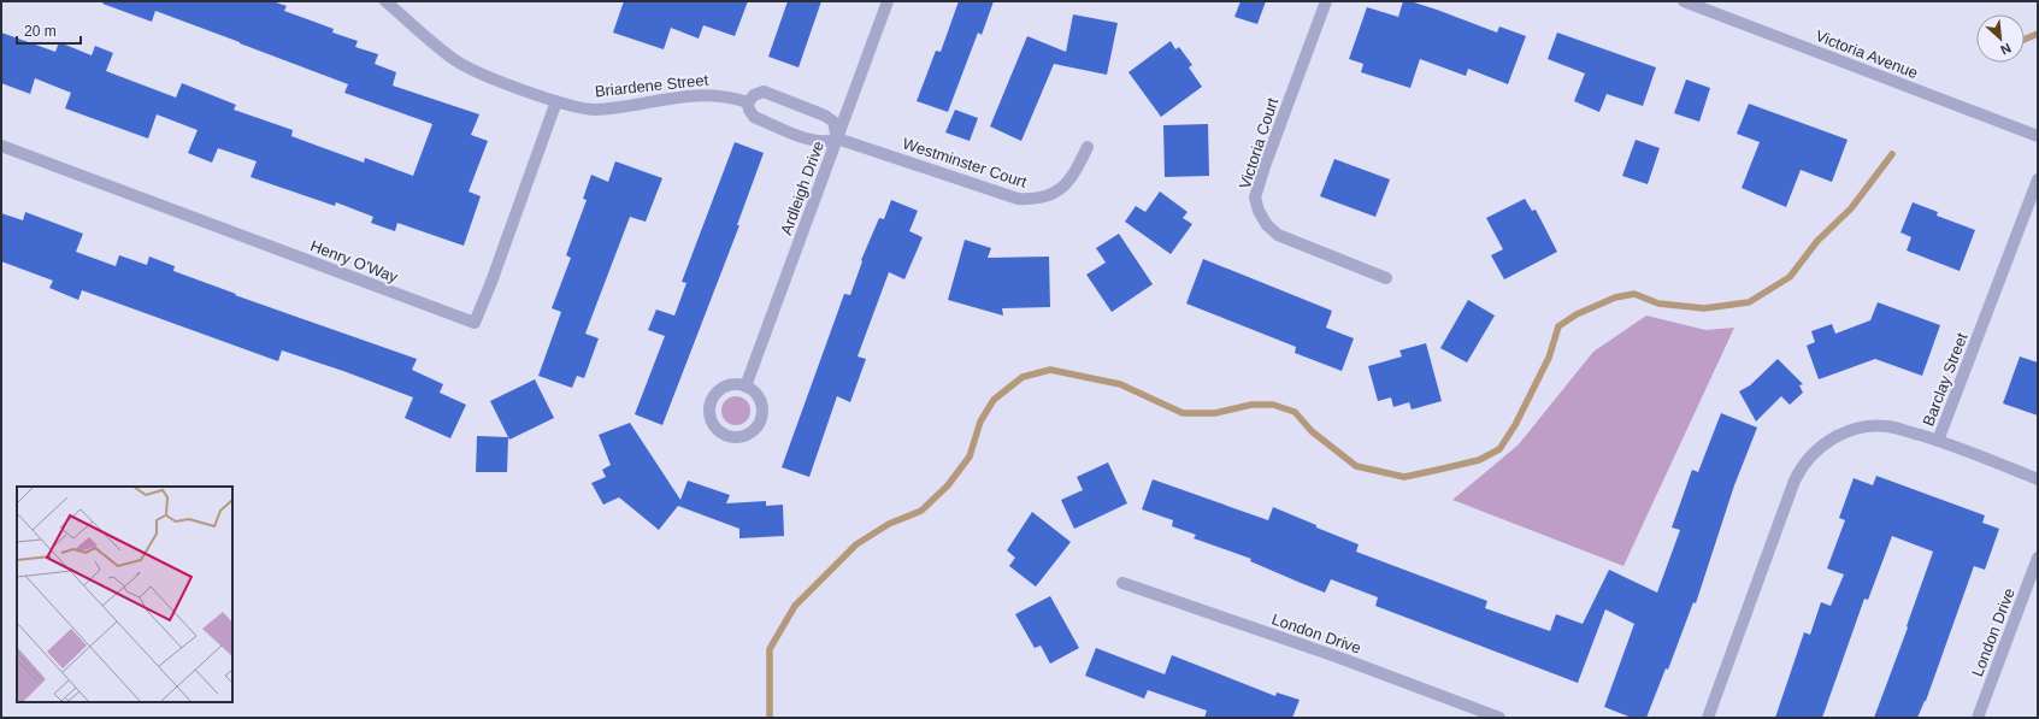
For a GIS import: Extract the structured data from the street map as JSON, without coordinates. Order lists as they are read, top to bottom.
{
  "streets": {
    "street": [
      "Victoria Avenue",
      "Briardene Street",
      "Victoria Court",
      "Westminster Court",
      "Ardleigh Drive",
      "Henry O'Way",
      "Barclay Street",
      "London Drive"
    ]
  },
  "crossings": [
    ["Briardene Street", "Henry O'Way"],
    ["Westminster Court", "Ardleigh Drive"]
  ],
  "scale_bar": "20 m",
  "north": "bottom right"
}
